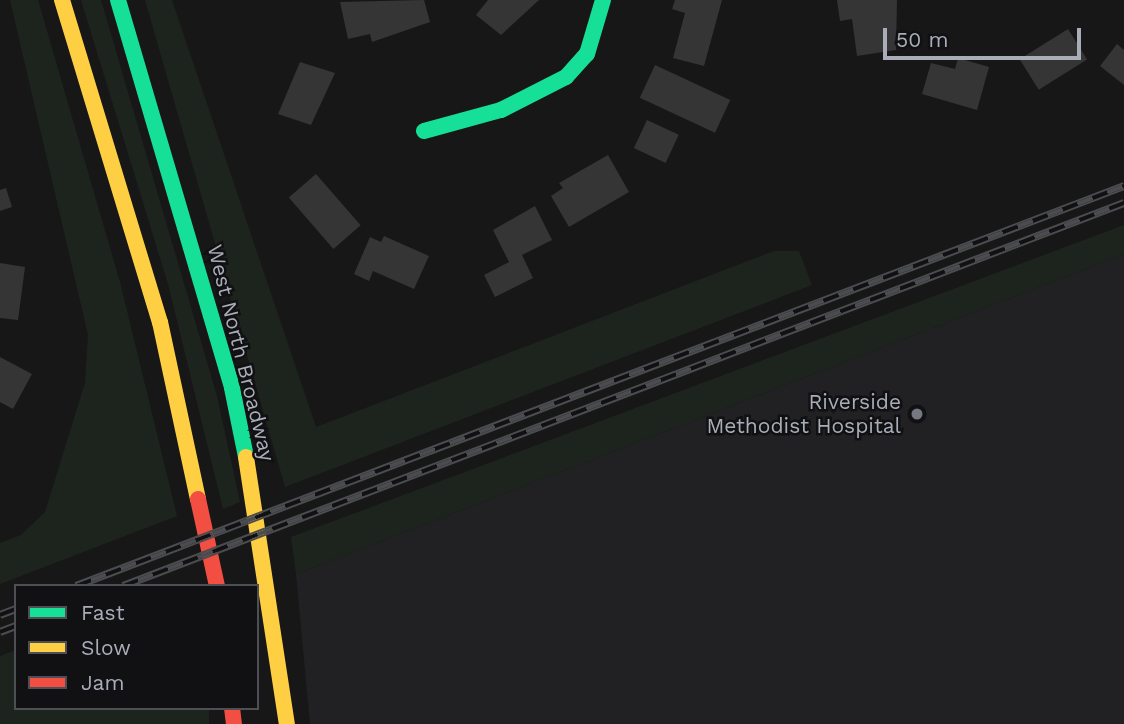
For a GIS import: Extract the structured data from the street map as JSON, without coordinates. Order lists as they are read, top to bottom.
{
  "streets": {
    "main road": ["West North Broadway"]
  },
  "places": ["Riverside Methodist Hospital"],
  "legend": ["Fast", "Slow", "Jam"],
  "scale_bar": "50 m"
}
